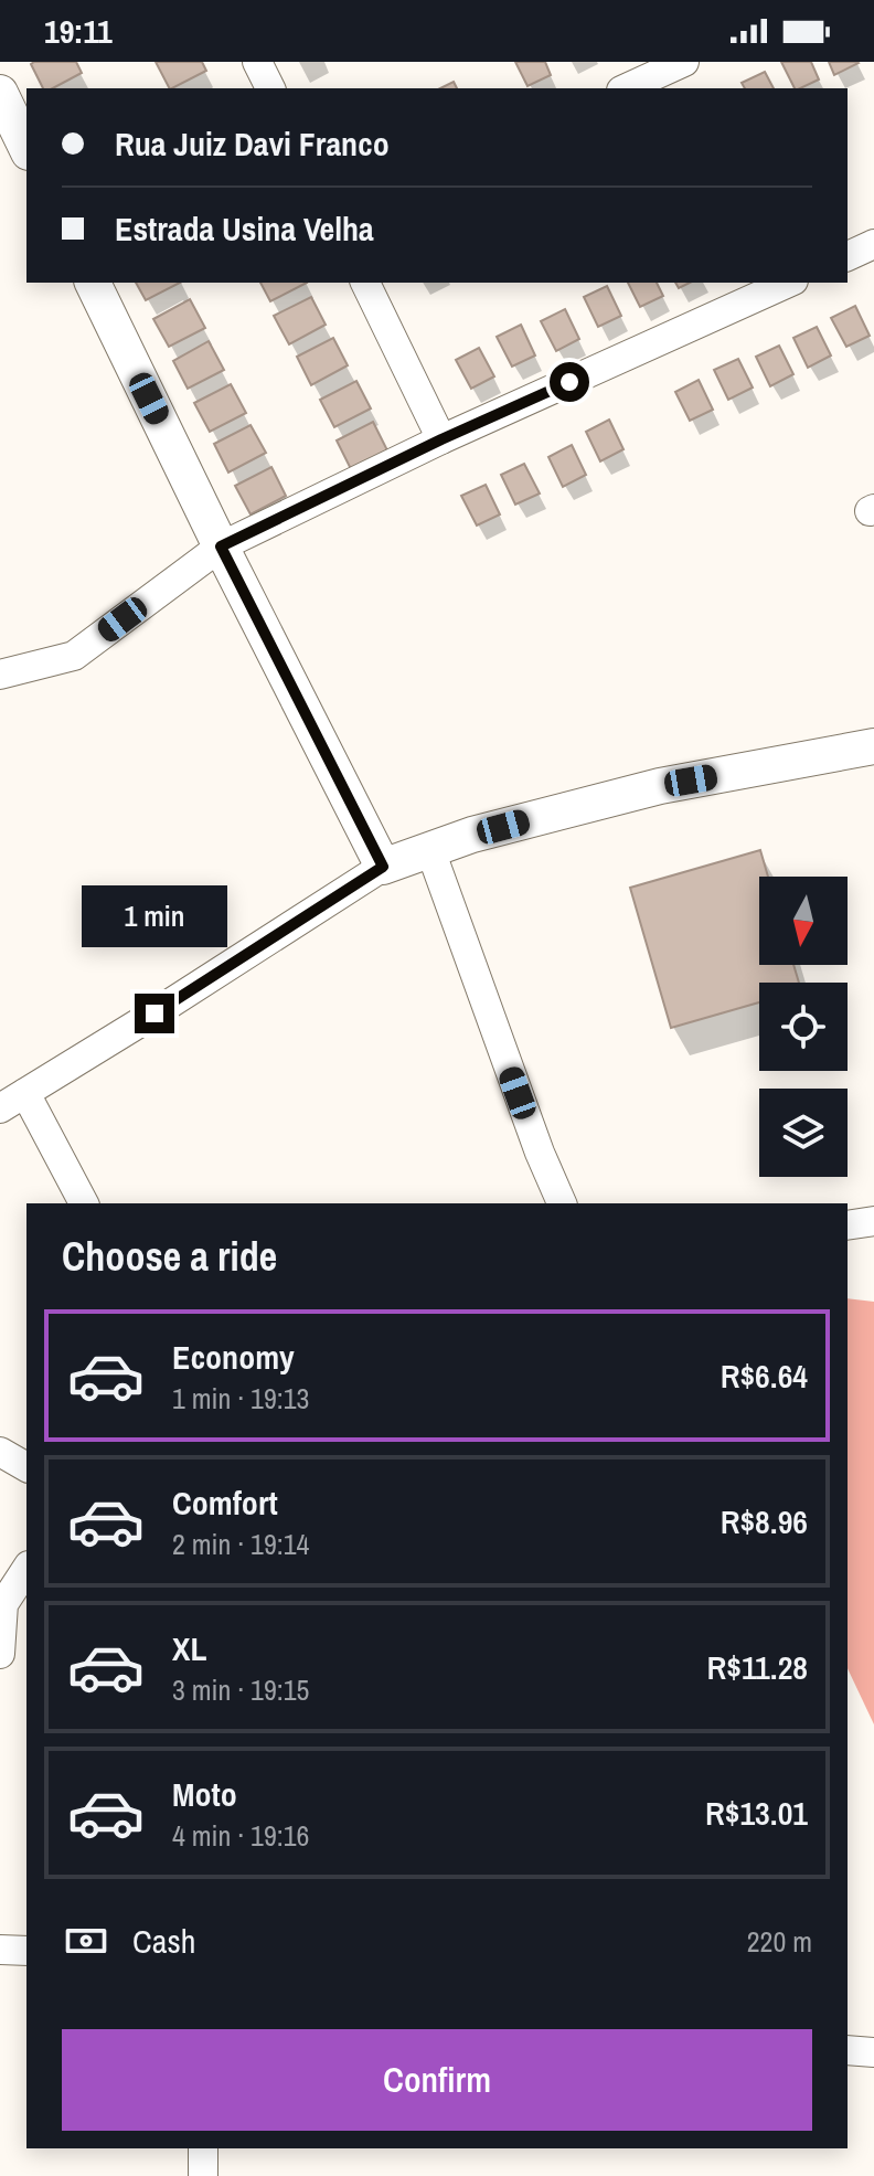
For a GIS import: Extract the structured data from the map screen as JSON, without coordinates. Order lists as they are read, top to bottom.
{
  "north": "bottom",
  "page": {
    "status": "19:11",
    "banner": ["Rua Juiz Davi Franco", "Estrada Usina Velha"],
    "bubble": "1 min",
    "heading": "Choose a ride",
    "list": [
      {
        "name": "Economy",
        "note": "1 min · 19:13",
        "value": "R$6.64"
      },
      {
        "name": "Comfort",
        "note": "2 min · 19:14",
        "value": "R$8.96"
      },
      {
        "name": "XL",
        "note": "3 min · 19:15",
        "value": "R$11.28"
      },
      {
        "name": "Moto",
        "note": "4 min · 19:16",
        "value": "R$13.01"
      }
    ],
    "pay": ["Cash", "220 m"],
    "buttons": "Confirm"
  }
}
